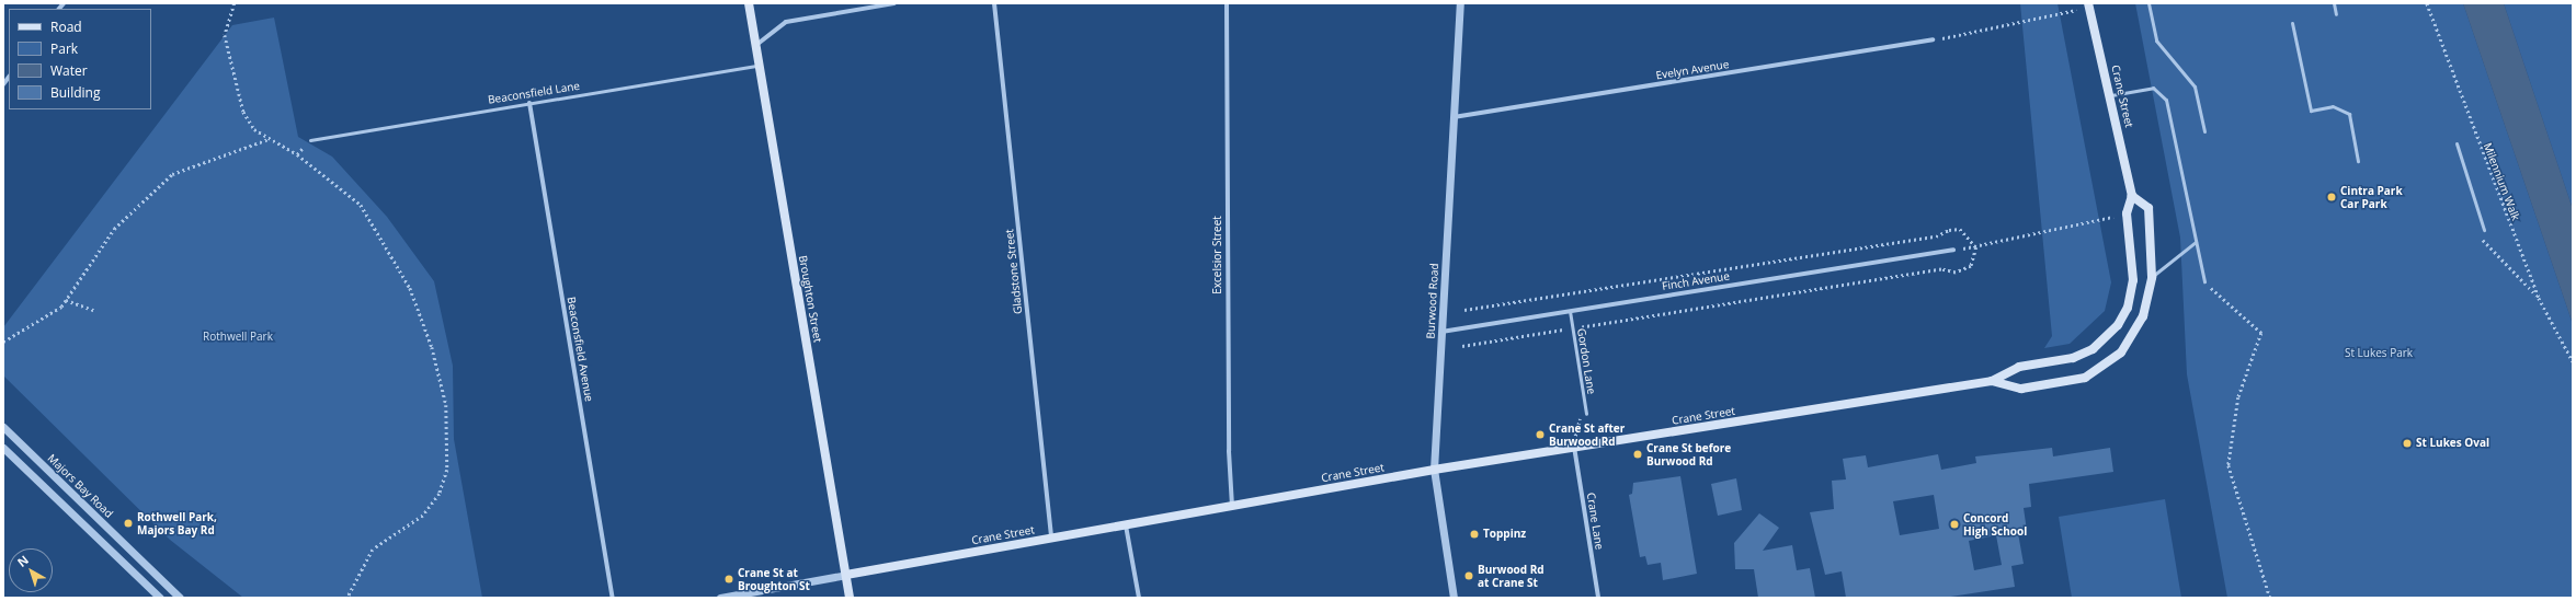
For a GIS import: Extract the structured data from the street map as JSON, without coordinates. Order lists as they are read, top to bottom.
{
  "streets": {
    "main road": ["Crane Street", "Broughton Street"],
    "street": [
      "Evelyn Avenue",
      "Excelsior Street",
      "Gladstone Street",
      "Finch Avenue",
      "Burwood Road",
      "Beaconsfield Avenue",
      "Majors Bay Road",
      "Crane Lane"
    ],
    "lane": ["Beaconsfield Lane", "Gordon Lane"],
    "path": ["Milennium Walk"]
  },
  "crossings": [
    ["Evelyn Avenue", "Burwood Road"],
    ["Beaconsfield Lane", "Broughton Street"],
    ["Beaconsfield Lane", "Beaconsfield Avenue"],
    ["Crane Street", "Excelsior Street"],
    ["Crane Street", "Gladstone Street"],
    ["Crane Street", "Broughton Street"],
    ["Crane Street", "Burwood Road"],
    ["Crane Street", "Crane Lane"],
    ["Finch Avenue", "Burwood Road"],
    ["Finch Avenue", "Gordon Lane"]
  ],
  "parks": ["Rothwell Park", "St Lukes Park"],
  "places": [
    "Cintra Park Car Park",
    "Crane St after Burwood Rd",
    "St Lukes Oval",
    "Crane St before Burwood Rd",
    "Rothwell Park, Majors Bay Rd",
    "Concord High School",
    "Toppinz",
    "Burwood Rd at Crane St",
    "Crane St at Broughton St"
  ],
  "legend": [
    "Road",
    "Park",
    "Water",
    "Building"
  ],
  "north": "top left"
}
